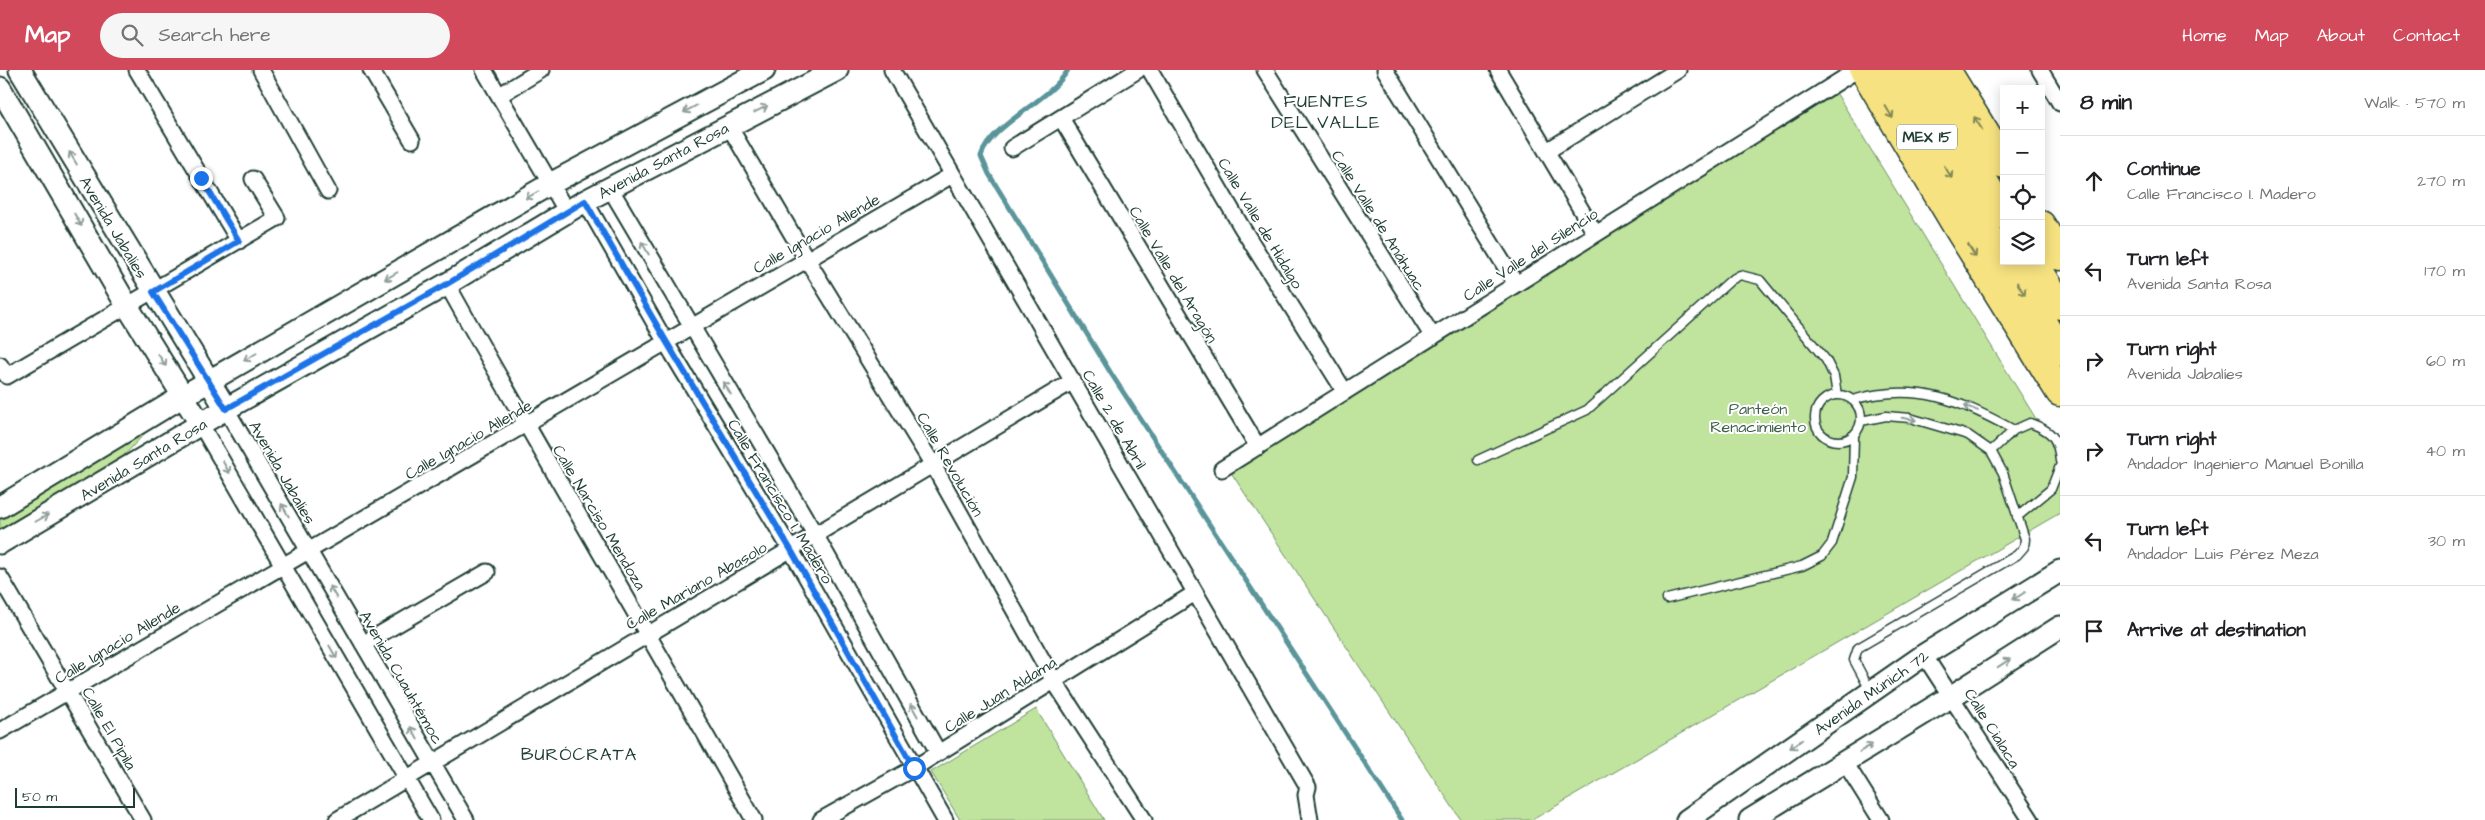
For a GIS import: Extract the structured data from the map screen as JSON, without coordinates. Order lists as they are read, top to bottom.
{
  "streets": {
    "highway": ["MEX 15"],
    "main road": ["Avenida Santa Rosa", "Avenida Jabalíes", "Avenida Múnich 72"],
    "street": [
      "Calle Valle de Anáhuac",
      "Calle Valle de Hidalgo",
      "Calle Ignacio Allende",
      "Calle Valle del Silencio",
      "Calle Valle del Aragón",
      "Calle 2 de Abril",
      "Calle Revolución",
      "Avenida Jabalies",
      "Calle Francisco I. Madero",
      "Calle Narciso Mendoza",
      "Calle Mariano Abasolo",
      "Avenida Cuauhtémoc",
      "Calle Juan Aldama",
      "Calle El Pipila",
      "Calle Cialaca"
    ]
  },
  "crossings": [
    ["Avenida Santa Rosa", "Avenida Jabalíes"],
    ["Avenida Santa Rosa", "Calle Revolución"],
    ["Avenida Santa Rosa", "Avenida Jabalies"],
    ["Avenida Santa Rosa", "Calle Francisco I. Madero"],
    ["Avenida Santa Rosa", "Calle Narciso Mendoza"],
    ["Calle Valle de Anáhuac", "Calle Valle del Silencio"],
    ["Calle Valle de Hidalgo", "Calle Valle del Silencio"],
    ["Avenida Jabalíes", "Avenida Jabalies"],
    ["Calle Ignacio Allende", "Calle 2 de Abril"],
    ["Calle Ignacio Allende", "Calle Revolución"],
    ["Calle Ignacio Allende", "Avenida Jabalies"],
    ["Calle Ignacio Allende", "Calle Francisco I. Madero"],
    ["Calle Ignacio Allende", "Calle Narciso Mendoza"],
    ["Calle Ignacio Allende", "Avenida Cuauhtémoc"],
    ["Calle Ignacio Allende", "Calle El Pipila"],
    ["Calle Valle del Silencio", "Calle Valle del Aragón"],
    ["Calle 2 de Abril", "Calle Mariano Abasolo"],
    ["Calle 2 de Abril", "Calle Juan Aldama"],
    ["Calle Revolución", "Calle Mariano Abasolo"],
    ["Calle Revolución", "Calle Juan Aldama"],
    ["Avenida Jabalies", "Avenida Cuauhtémoc"],
    ["Calle Francisco I. Madero", "Calle Mariano Abasolo"],
    ["Calle Francisco I. Madero", "Calle Juan Aldama"],
    ["Calle Narciso Mendoza", "Calle Mariano Abasolo"],
    ["Calle Mariano Abasolo", "Avenida Cuauhtémoc"],
    ["Avenida Múnich 72", "Calle Cialaca"]
  ],
  "districts": ["FUENTES DEL VALLE", "BURÓCRATA"],
  "parks": ["Panteón Renacimiento"],
  "scale_bar": "50 m",
  "page": {
    "header": "Map",
    "search": "Search here",
    "nav": [
      "Home",
      "Map",
      "About",
      "Contact"
    ],
    "heading": ["8 min", "Walk · 570 m"],
    "map_buttons": ["+", "−"],
    "list": [
      ["Continue", "Calle Francisco I. Madero", "270 m"],
      ["Turn left", "Avenida Santa Rosa", "170 m"],
      ["Turn right", "Avenida Jabalíes", "60 m"],
      ["Turn right", "Andador Ingeniero Manuel Bonilla", "40 m"],
      ["Turn left", "Andador Luis Pérez Meza", "30 m"],
      "Arrive at destination"
    ],
    "scale": "50 m"
  }
}
